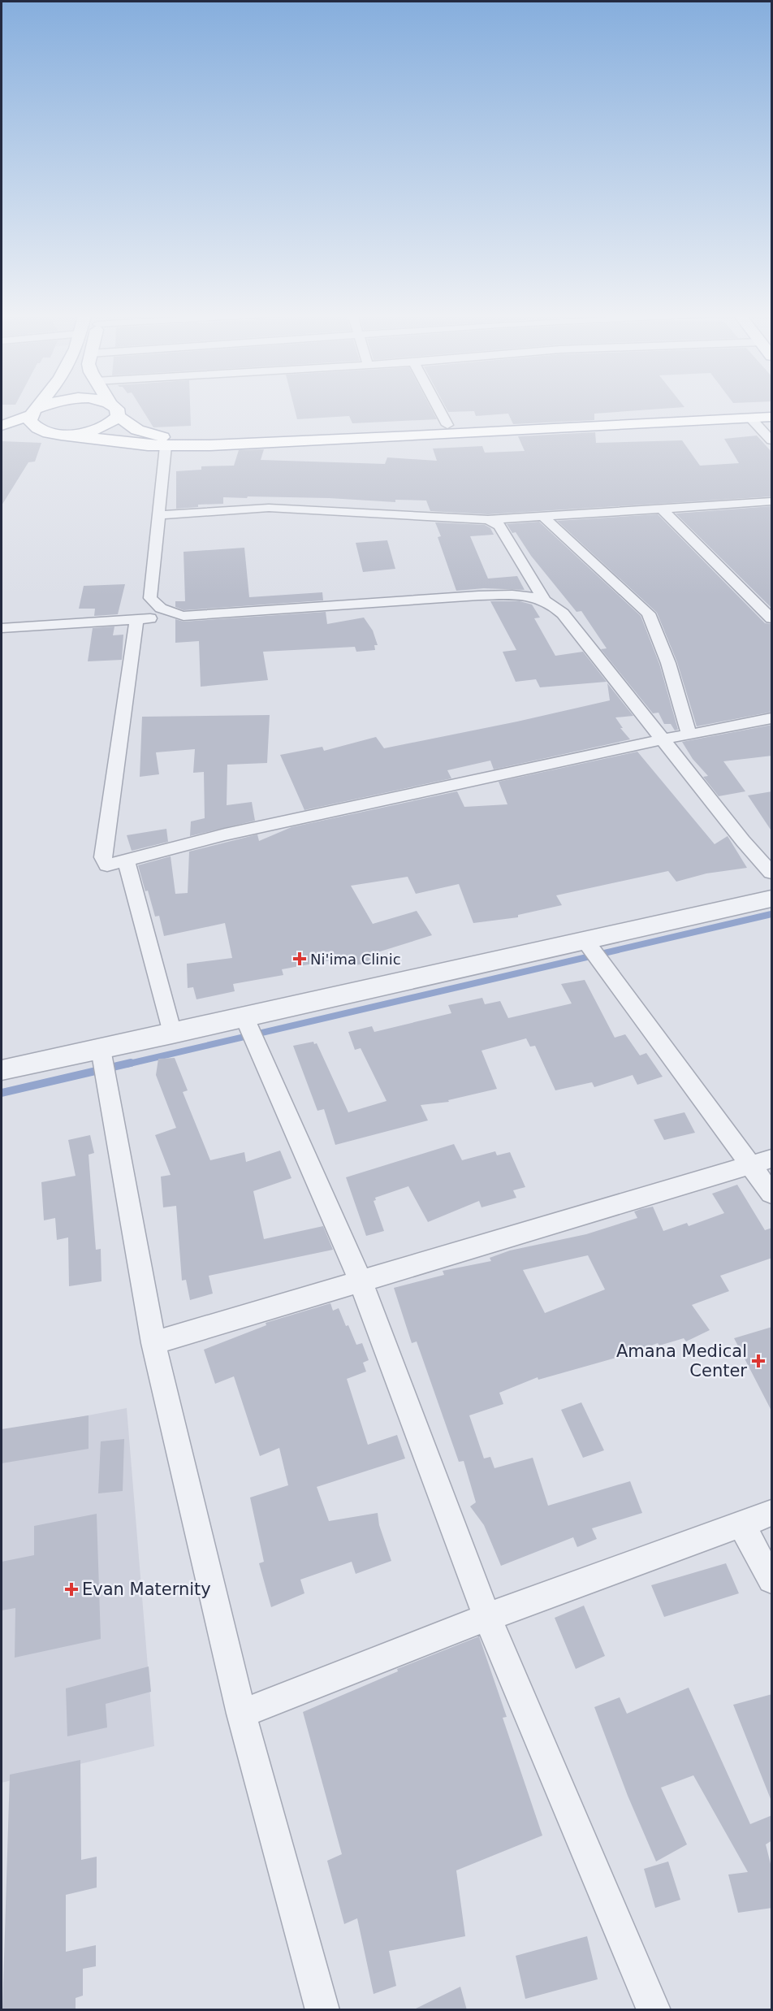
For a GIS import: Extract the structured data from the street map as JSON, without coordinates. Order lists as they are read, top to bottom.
{
  "places": {
    "health": ["Ni'ima Clinic", "Amana Medical Center", "Evan Maternity"]
  }
}
